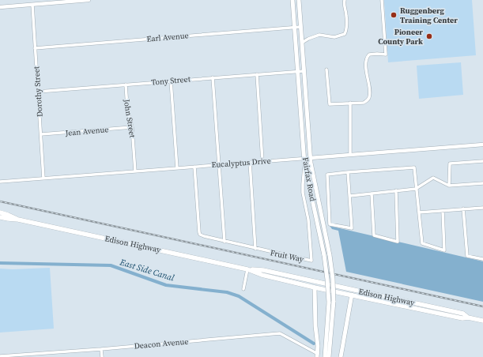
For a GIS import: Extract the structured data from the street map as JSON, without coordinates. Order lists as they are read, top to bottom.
{
  "streets": {
    "main road": ["Fairfax Road", "Edison Highway"],
    "street": [
      "Earl Avenue",
      "Tony Street",
      "Dorothy Street",
      "John Street",
      "Jean Avenue",
      "Eucalyptus Drive",
      "Fruit Way",
      "Deacon Avenue"
    ]
  },
  "crossings": [
    ["Earl Avenue", "Dorothy Street"],
    ["Earl Avenue", "Fairfax Road"],
    ["Tony Street", "Dorothy Street"],
    ["Tony Street", "John Street"],
    ["Tony Street", "Fairfax Road"],
    ["Dorothy Street", "Jean Avenue"],
    ["Dorothy Street", "Eucalyptus Drive"],
    ["John Street", "Jean Avenue"],
    ["John Street", "Eucalyptus Drive"],
    ["Eucalyptus Drive", "Fairfax Road"],
    ["Eucalyptus Drive", "Fruit Way"],
    ["Fairfax Road", "Fruit Way"]
  ],
  "water": ["East Side Canal"],
  "places": ["Ruggenberg Training Center", "Pioneer County Park"]
}
